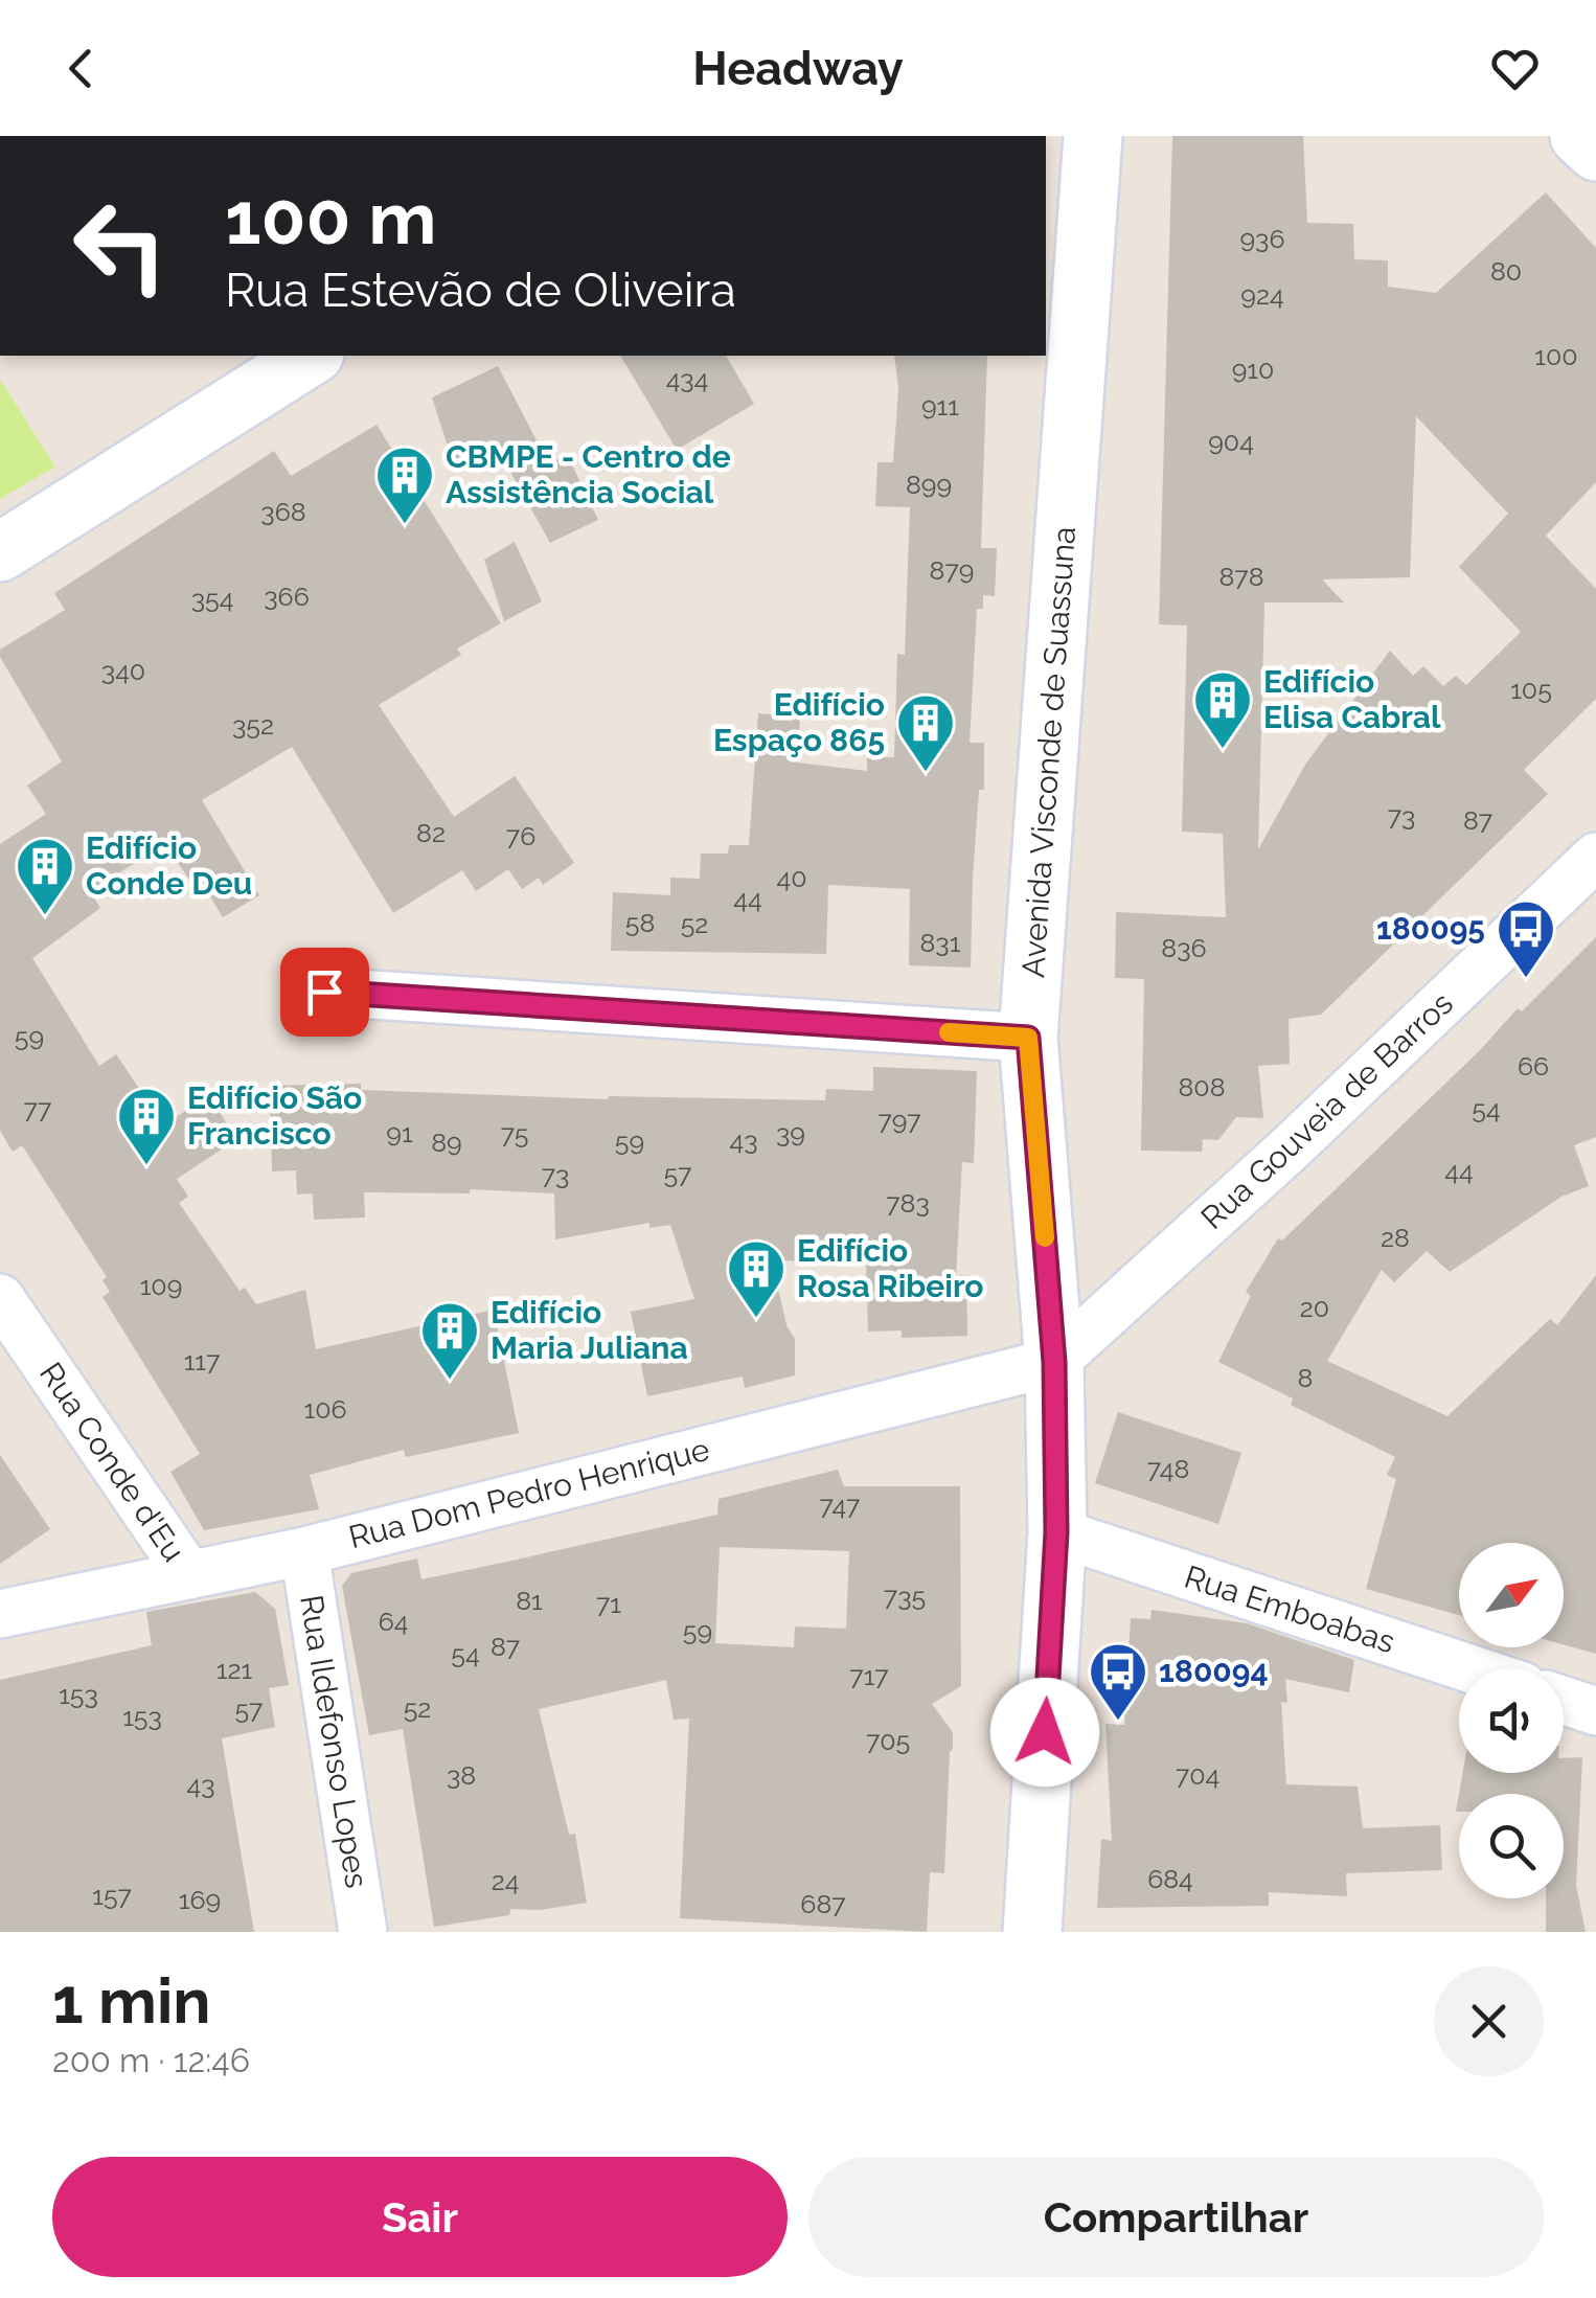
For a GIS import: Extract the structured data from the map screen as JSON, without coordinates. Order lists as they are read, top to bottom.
{
  "streets": {
    "main road": ["Avenida Visconde de Suassuna"],
    "street": [
      "Rua Gouveia de Barros",
      "Rua Conde d'Eu",
      "Rua Dom Pedro Henrique",
      "Rua Emboabas",
      "Rua Ildefonso Lopes"
    ]
  },
  "crossings": [
    ["Avenida Visconde de Suassuna", "Rua Gouveia de Barros"],
    ["Avenida Visconde de Suassuna", "Rua Dom Pedro Henrique"],
    ["Avenida Visconde de Suassuna", "Rua Emboabas"],
    ["Rua Gouveia de Barros", "Rua Dom Pedro Henrique"],
    ["Rua Conde d'Eu", "Rua Dom Pedro Henrique"],
    ["Rua Dom Pedro Henrique", "Rua Ildefonso Lopes"]
  ],
  "places": {
    "building": [
      "CBMPE - Centro de Assistência Social",
      "Edifício Elisa Cabral",
      "Edifício Espaço 865",
      "Edifício Conde Deu",
      "Edifício São Francisco",
      "Edifício Rosa Ribeiro",
      "Edifício Maria Juliana"
    ],
    "bus stop": ["180095", "180094"]
  },
  "house_numbers": [
    "936",
    "80",
    "924",
    "100",
    "910",
    "434",
    "911",
    "904",
    "899",
    "368",
    "879",
    "878",
    "366",
    "354",
    "340",
    "105",
    "352",
    "73",
    "87",
    "82",
    "76",
    "40",
    "44",
    "58",
    "52",
    "831",
    "836",
    "59",
    "66",
    "808",
    "77",
    "54",
    "797",
    "91",
    "39",
    "75",
    "43",
    "59",
    "89",
    "44",
    "57",
    "73",
    "783",
    "28",
    "109",
    "20",
    "117",
    "8",
    "106",
    "748",
    "747",
    "735",
    "81",
    "71",
    "64",
    "59",
    "87",
    "54",
    "121",
    "717",
    "153",
    "52",
    "57",
    "153",
    "705",
    "38",
    "704",
    "43",
    "684",
    "24",
    "157",
    "169",
    "687"
  ],
  "north": "top right",
  "page": {
    "header": "Headway",
    "turn": ["100 m", "Rua Estevão de Oliveira"],
    "heading": ["1 min", "200 m · 12:46"],
    "buttons": ["Sair", "Compartilhar"]
  }
}
